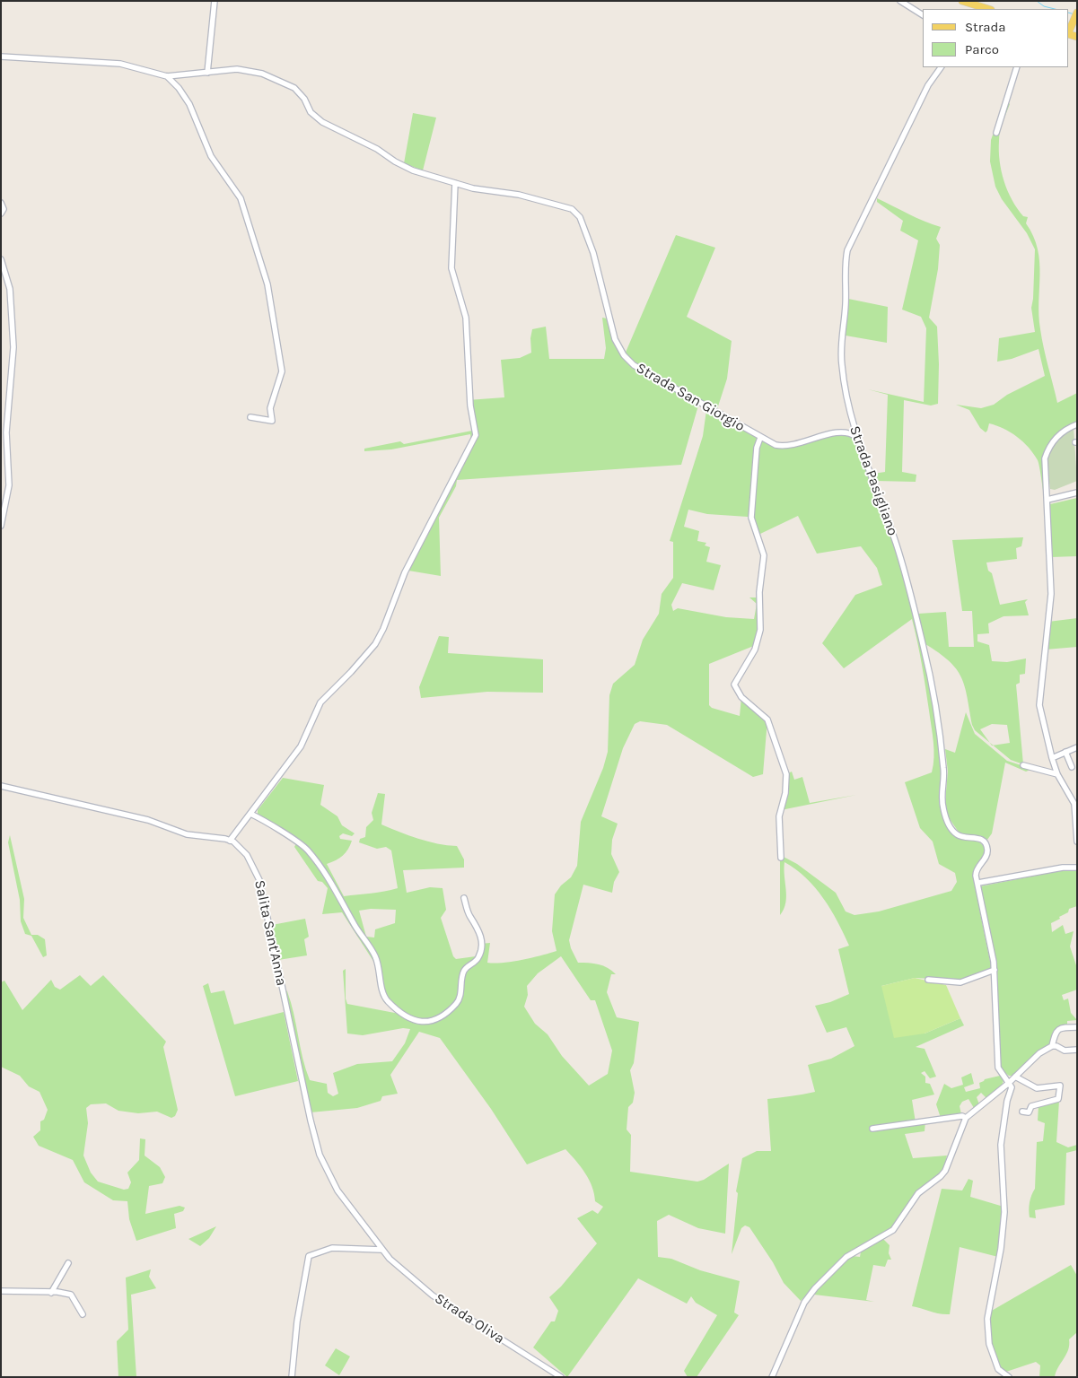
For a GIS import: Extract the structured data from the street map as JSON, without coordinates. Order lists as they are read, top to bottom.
{
  "streets": {
    "street": [
      "Strada San Giorgio",
      "Strada Pasigliano",
      "Salita Sant'Anna",
      "Strada Oliva"
    ]
  },
  "crossings": [
    ["Salita Sant'Anna", "Strada Oliva"]
  ],
  "legend": ["Strada", "Parco"]
}
